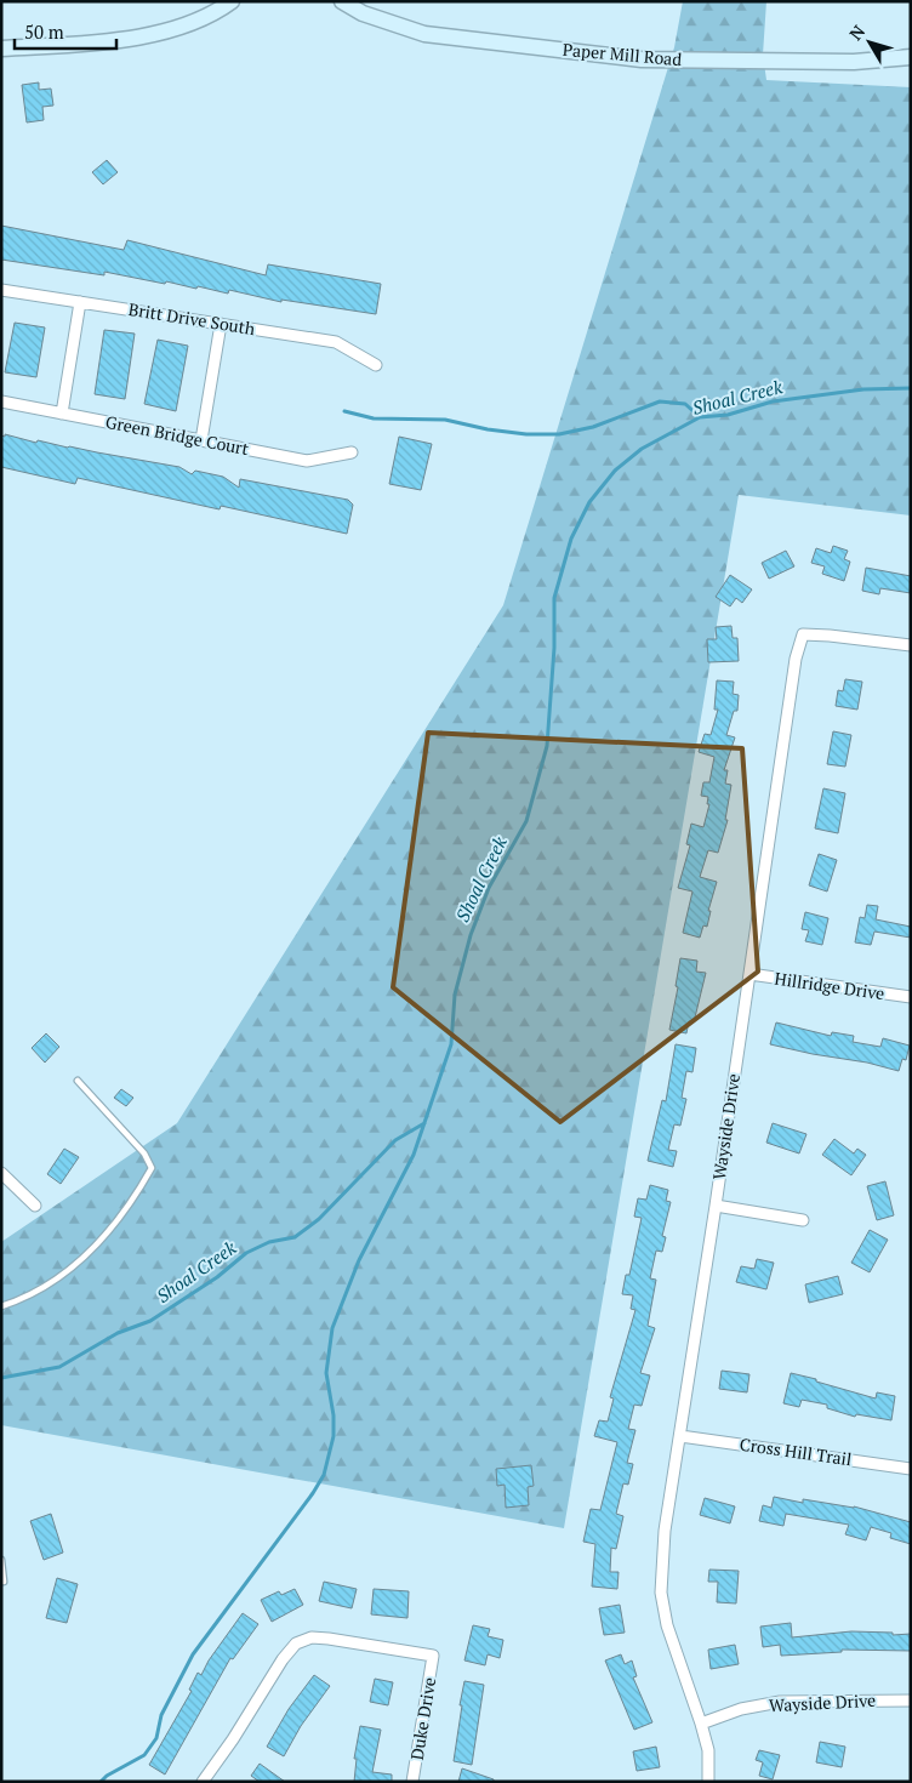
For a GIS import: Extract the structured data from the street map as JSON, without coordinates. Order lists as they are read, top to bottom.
{
  "streets": {
    "street": [
      "Paper Mill Road",
      "Britt Drive South",
      "Green Bridge Court",
      "Hillridge Drive",
      "Wayside Drive",
      "Cross Hill Trail",
      "Duke Drive"
    ]
  },
  "crossings": [
    ["Hillridge Drive", "Wayside Drive"],
    ["Wayside Drive", "Cross Hill Trail"]
  ],
  "water": ["Shoal Creek"],
  "scale_bar": "50 m",
  "north": "top left"
}
